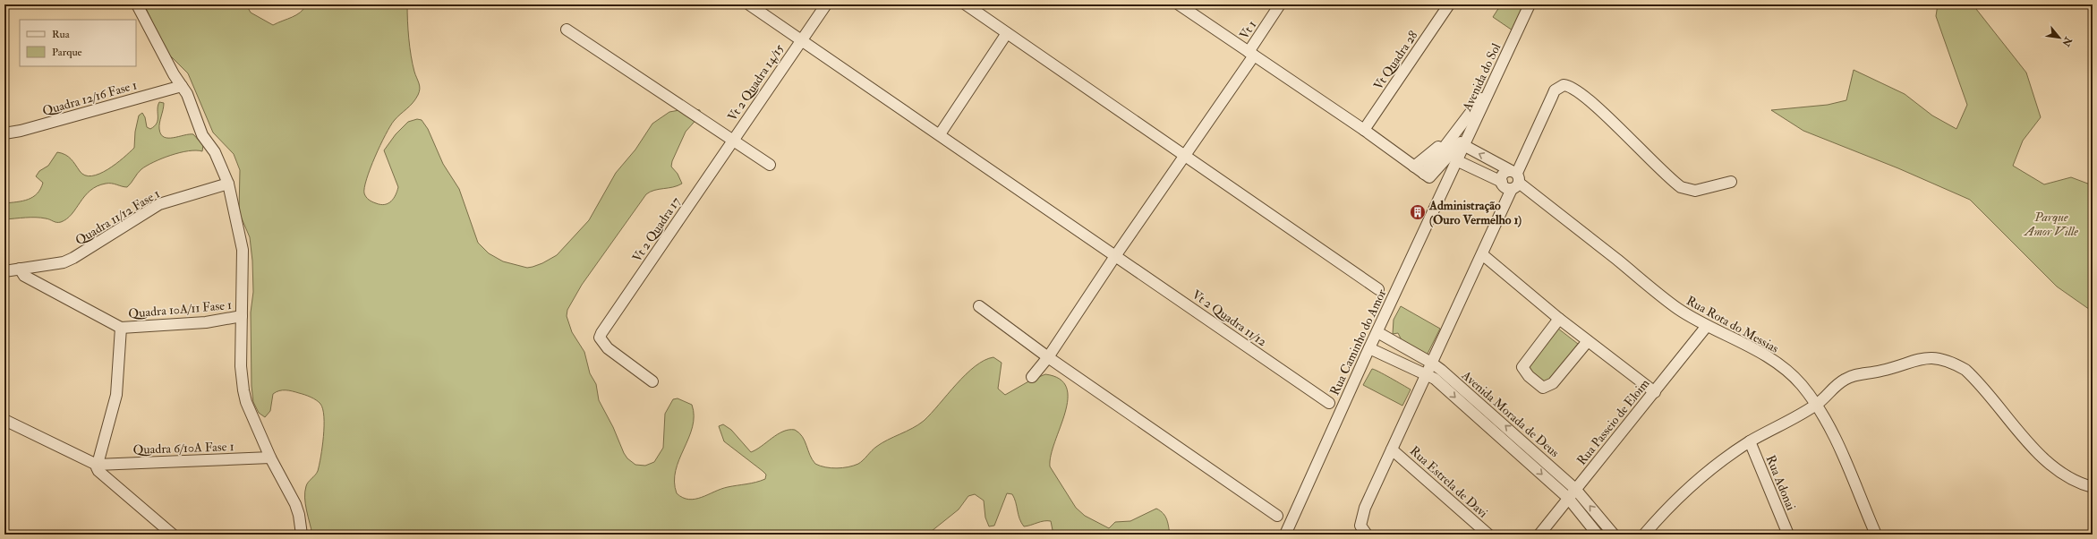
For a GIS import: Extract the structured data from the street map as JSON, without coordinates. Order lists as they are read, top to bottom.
{
  "streets": {
    "street": [
      "Vt 1",
      "Vt Quadra 28",
      "Avenida do Sol",
      "Vt 2 Quadra 14/15",
      "Quadra 12/16 Fase 1",
      "Quadra 11/12 Fase 1",
      "Vt 2 Quadra 17",
      "Quadra 10A/11 Fase 1",
      "Vt 2 Quadra 11/12",
      "Rua Rota do Messias",
      "Rua Caminho do Amor",
      "Avenida Morada de Deus",
      "Rua Passeio de Eloim",
      "Quadra 6/10A Fase 1",
      "Rua Estrela de Davi",
      "Rua Adonai"
    ]
  },
  "crossings": [
    ["Vt 1", "Vt 2 Quadra 11/12"],
    ["Avenida do Sol", "Rua Caminho do Amor"],
    ["Vt 2 Quadra 14/15", "Vt 2 Quadra 17"],
    ["Vt 2 Quadra 14/15", "Vt 2 Quadra 11/12"],
    ["Rua Rota do Messias", "Rua Passeio de Eloim"],
    ["Rua Caminho do Amor", "Avenida Morada de Deus"],
    ["Avenida Morada de Deus", "Rua Passeio de Eloim"]
  ],
  "parks": ["Parque Amor Ville"],
  "places": {
    "building": ["Administração (Ouro Vermelho 1)"]
  },
  "legend": ["Rua", "Parque"],
  "north": "bottom right"
}
